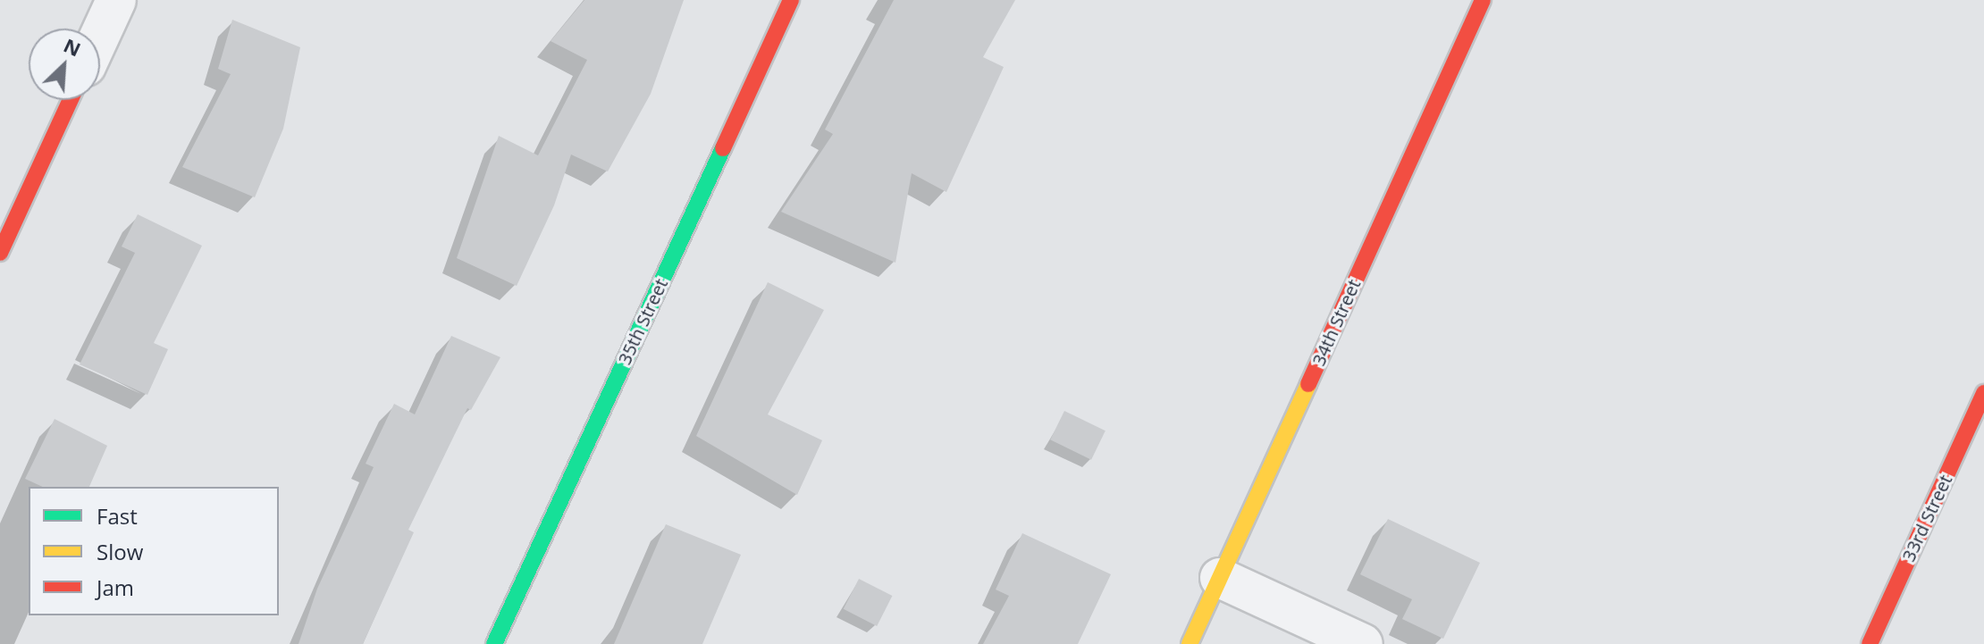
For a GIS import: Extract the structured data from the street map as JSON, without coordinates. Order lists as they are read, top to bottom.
{
  "streets": {
    "street": ["35th Street", "34th Street", "33rd Street"]
  },
  "legend": ["Fast", "Slow", "Jam"],
  "north": "top right"
}
